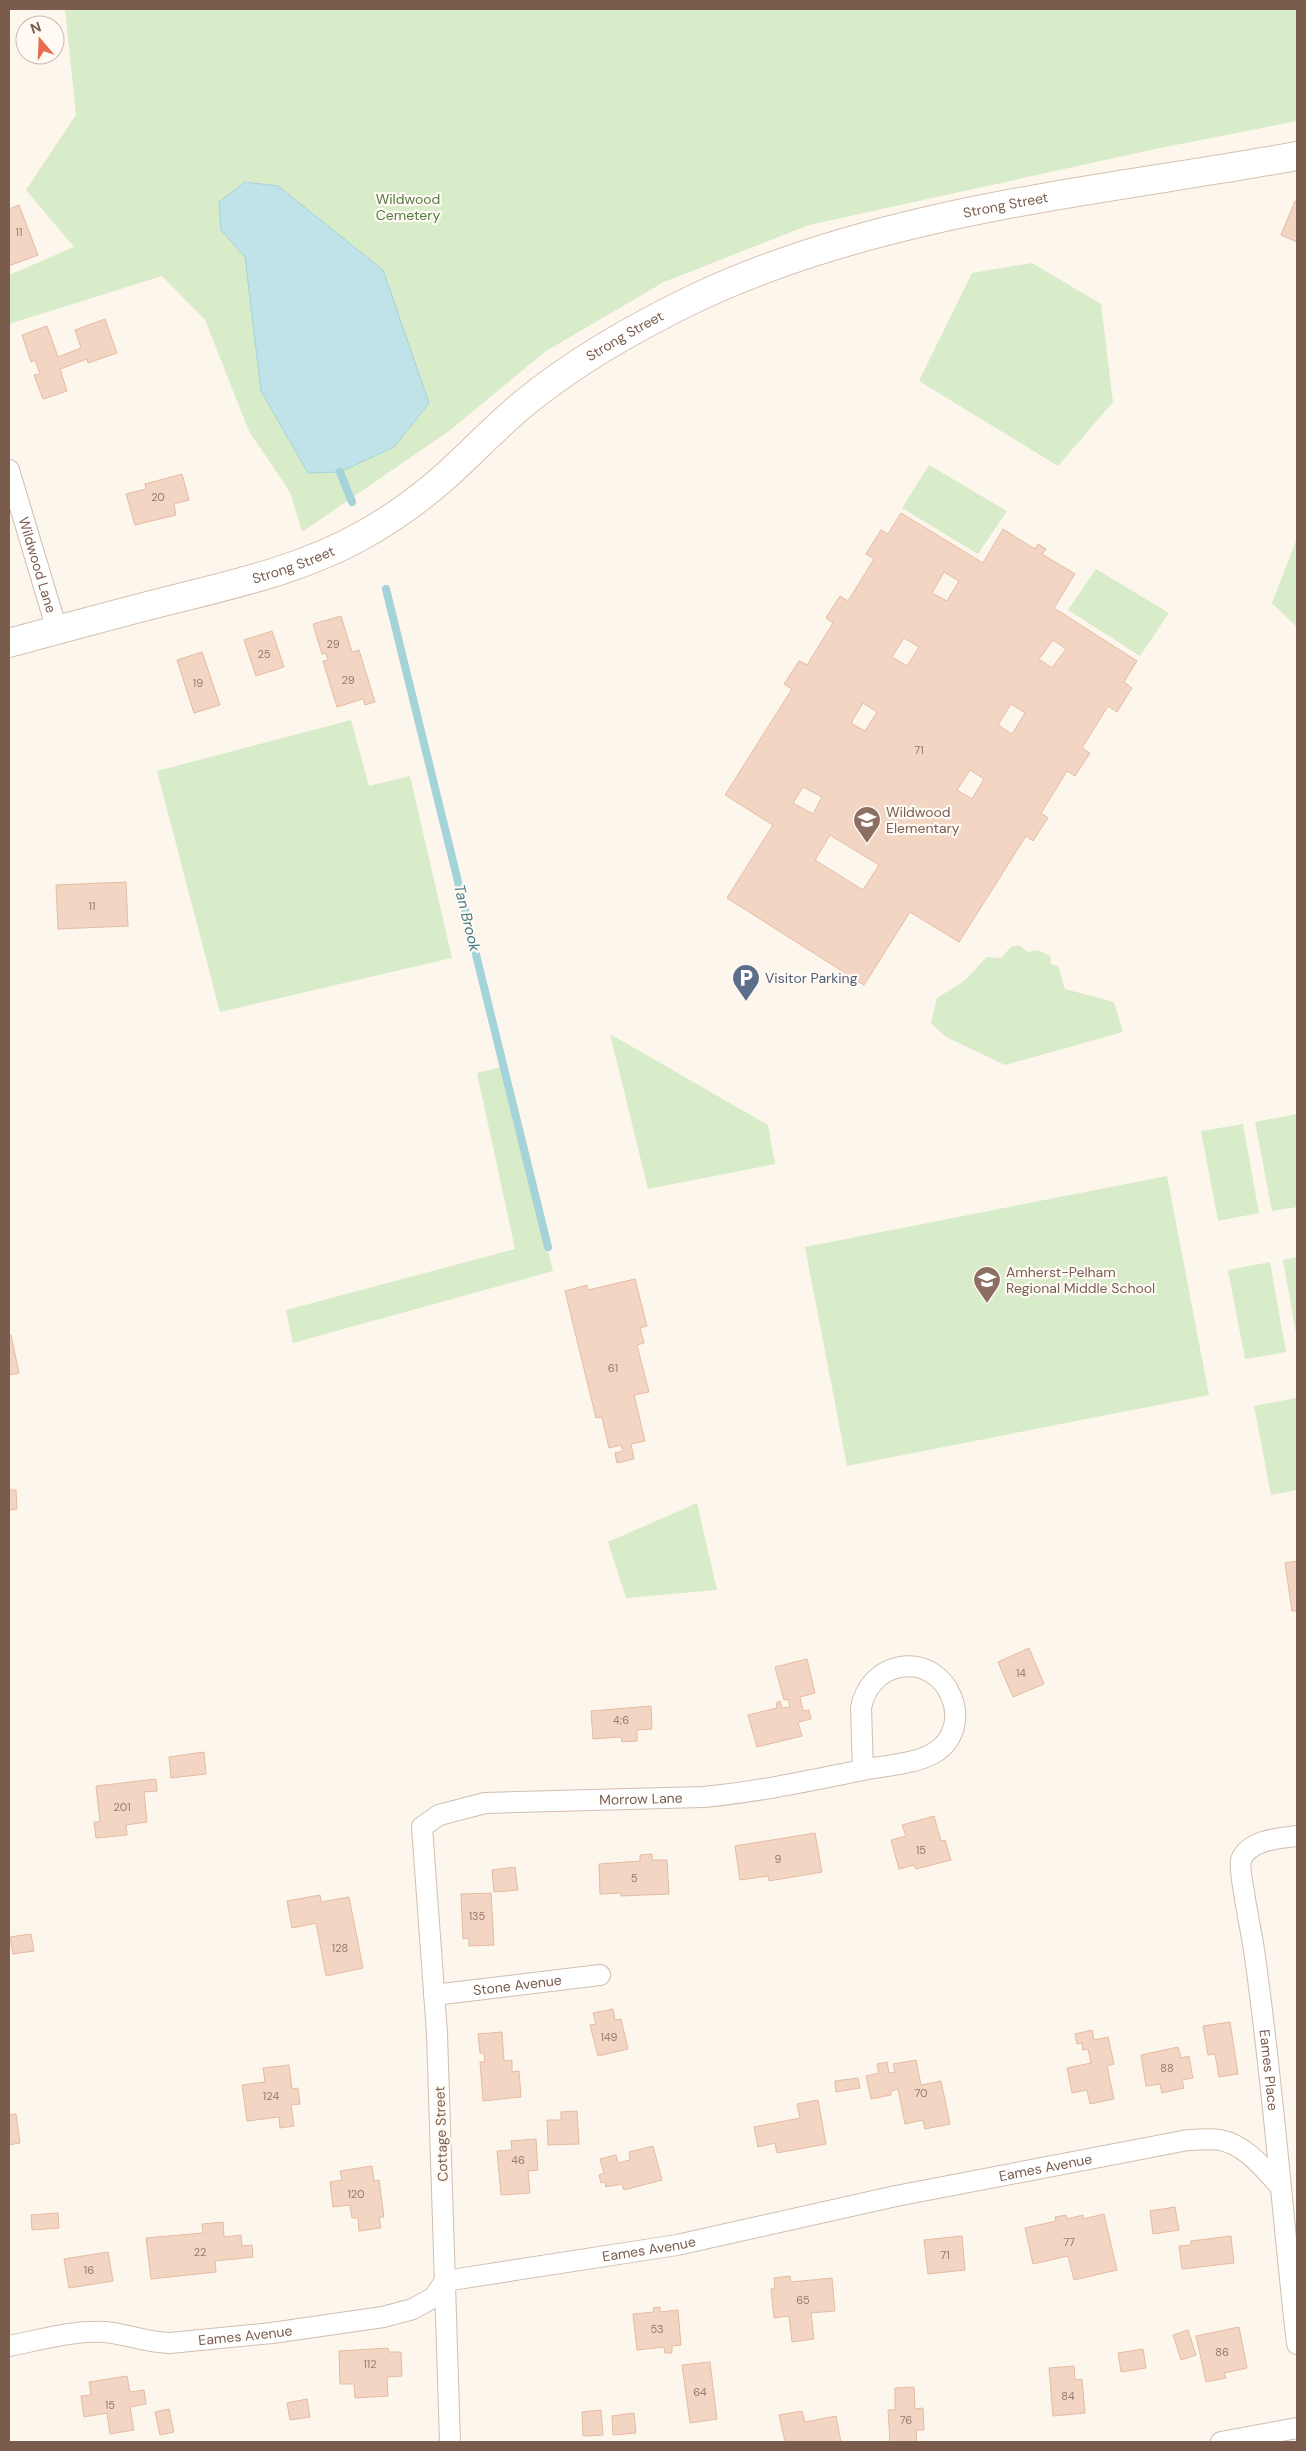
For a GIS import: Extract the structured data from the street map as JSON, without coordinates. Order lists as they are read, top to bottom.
{
  "streets": {
    "main road": ["Strong Street"],
    "street": [
      "Wildwood Lane",
      "Morrow Lane",
      "Stone Avenue",
      "Eames Place",
      "Cottage Street",
      "Eames Avenue"
    ]
  },
  "crossings": [
    ["Strong Street", "Wildwood Lane"],
    ["Morrow Lane", "Cottage Street"],
    ["Stone Avenue", "Cottage Street"],
    ["Eames Place", "Eames Avenue"],
    ["Cottage Street", "Eames Avenue"]
  ],
  "water": ["Tan Brook"],
  "parks": ["Wildwood Cemetery"],
  "places": {
    "school or university": ["Wildwood Elementary", "Amherst-Pelham Regional Middle School"],
    "parking": ["Visitor Parking"]
  },
  "house_numbers": [
    "11",
    "20",
    "29",
    "25",
    "29",
    "19",
    "71",
    "11",
    "61",
    "14",
    "4;6",
    "201",
    "15",
    "9",
    "5",
    "135",
    "128",
    "149",
    "88",
    "70",
    "124",
    "46",
    "120",
    "77",
    "22",
    "71",
    "16",
    "65",
    "53",
    "86",
    "112",
    "64",
    "84",
    "15",
    "76"
  ],
  "north": "top"
}
